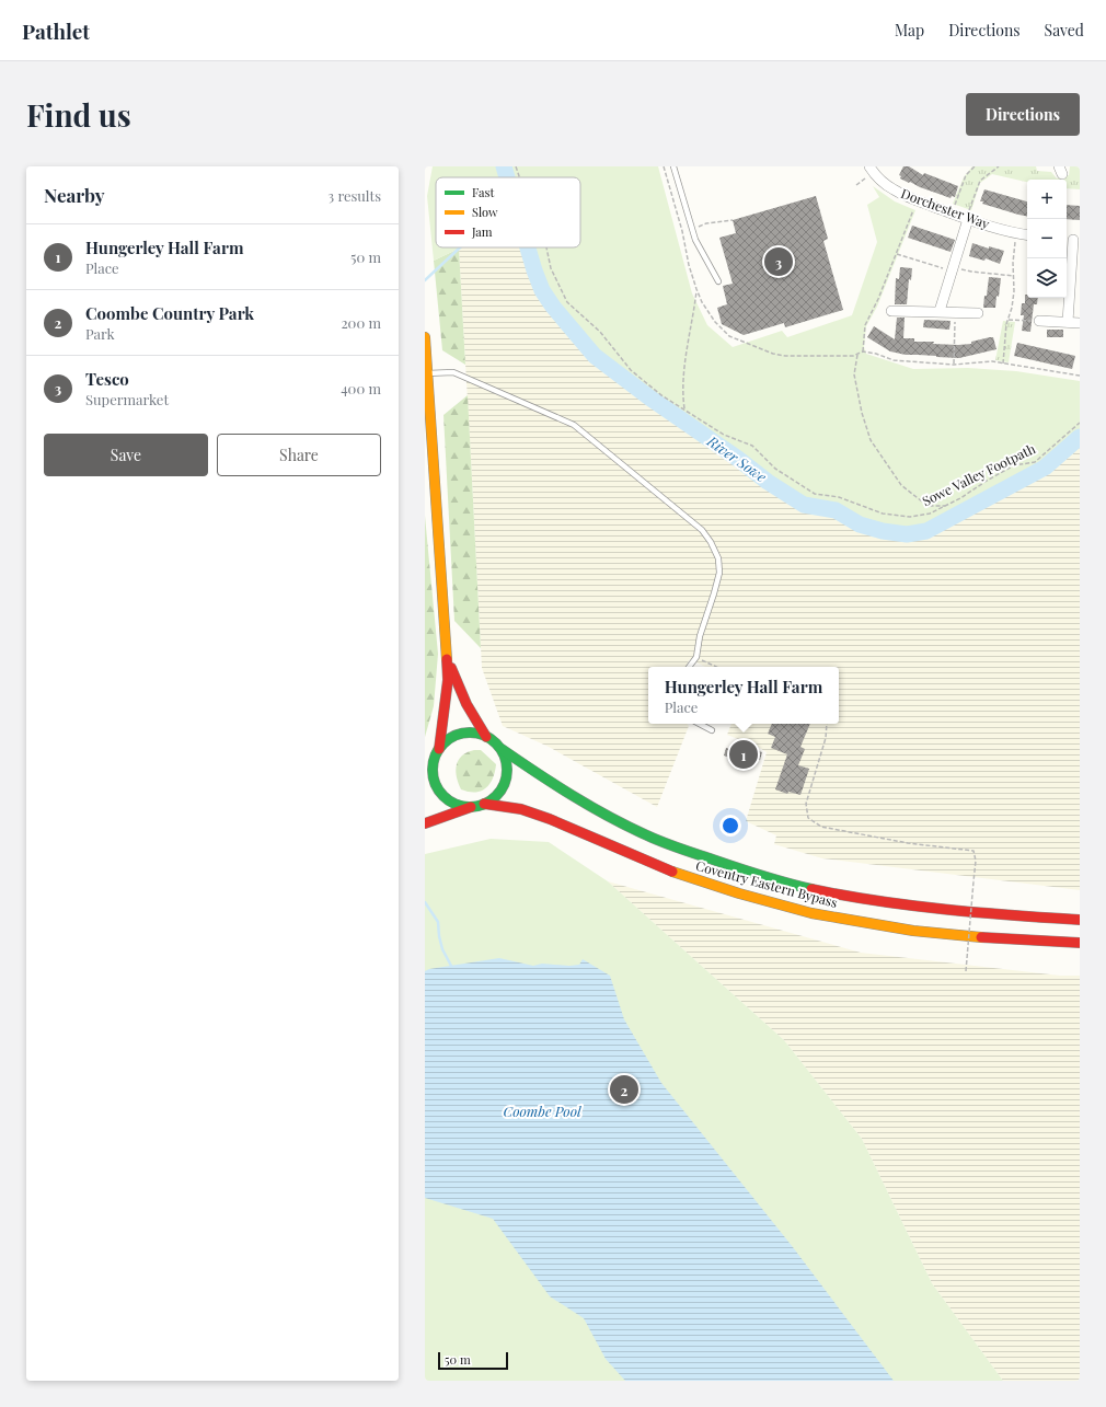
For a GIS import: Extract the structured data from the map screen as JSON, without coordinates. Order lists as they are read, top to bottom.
{
  "streets": {
    "main road": ["Coventry Eastern Bypass"],
    "street": ["Dorchester Way"],
    "path": ["Sowe Valley Footpath"]
  },
  "water": ["River Sowe", "Coombe Pool"],
  "legend": ["Fast", "Slow", "Jam"],
  "scale_bar": "50 m",
  "page": {
    "header": "Pathlet",
    "nav": ["Map", "Directions", "Saved"],
    "buttons": [
      "Directions",
      ["Save", "Share"]
    ],
    "title": "Find us",
    "heading": ["Nearby", "3 results"],
    "map_buttons": ["+", "−"],
    "list": [
      {
        "mark": "1",
        "name": "Hungerley Hall Farm",
        "note": "Place",
        "value": "50 m"
      },
      {
        "mark": "2",
        "name": "Coombe Country Park",
        "note": "Park",
        "value": "200 m"
      },
      {
        "mark": "3",
        "name": "Tesco",
        "note": "Supermarket",
        "value": "400 m"
      }
    ],
    "pins": ["3", "1", "2"],
    "popup": ["Hungerley Hall Farm", "Place"],
    "scale": "50 m"
  }
}
